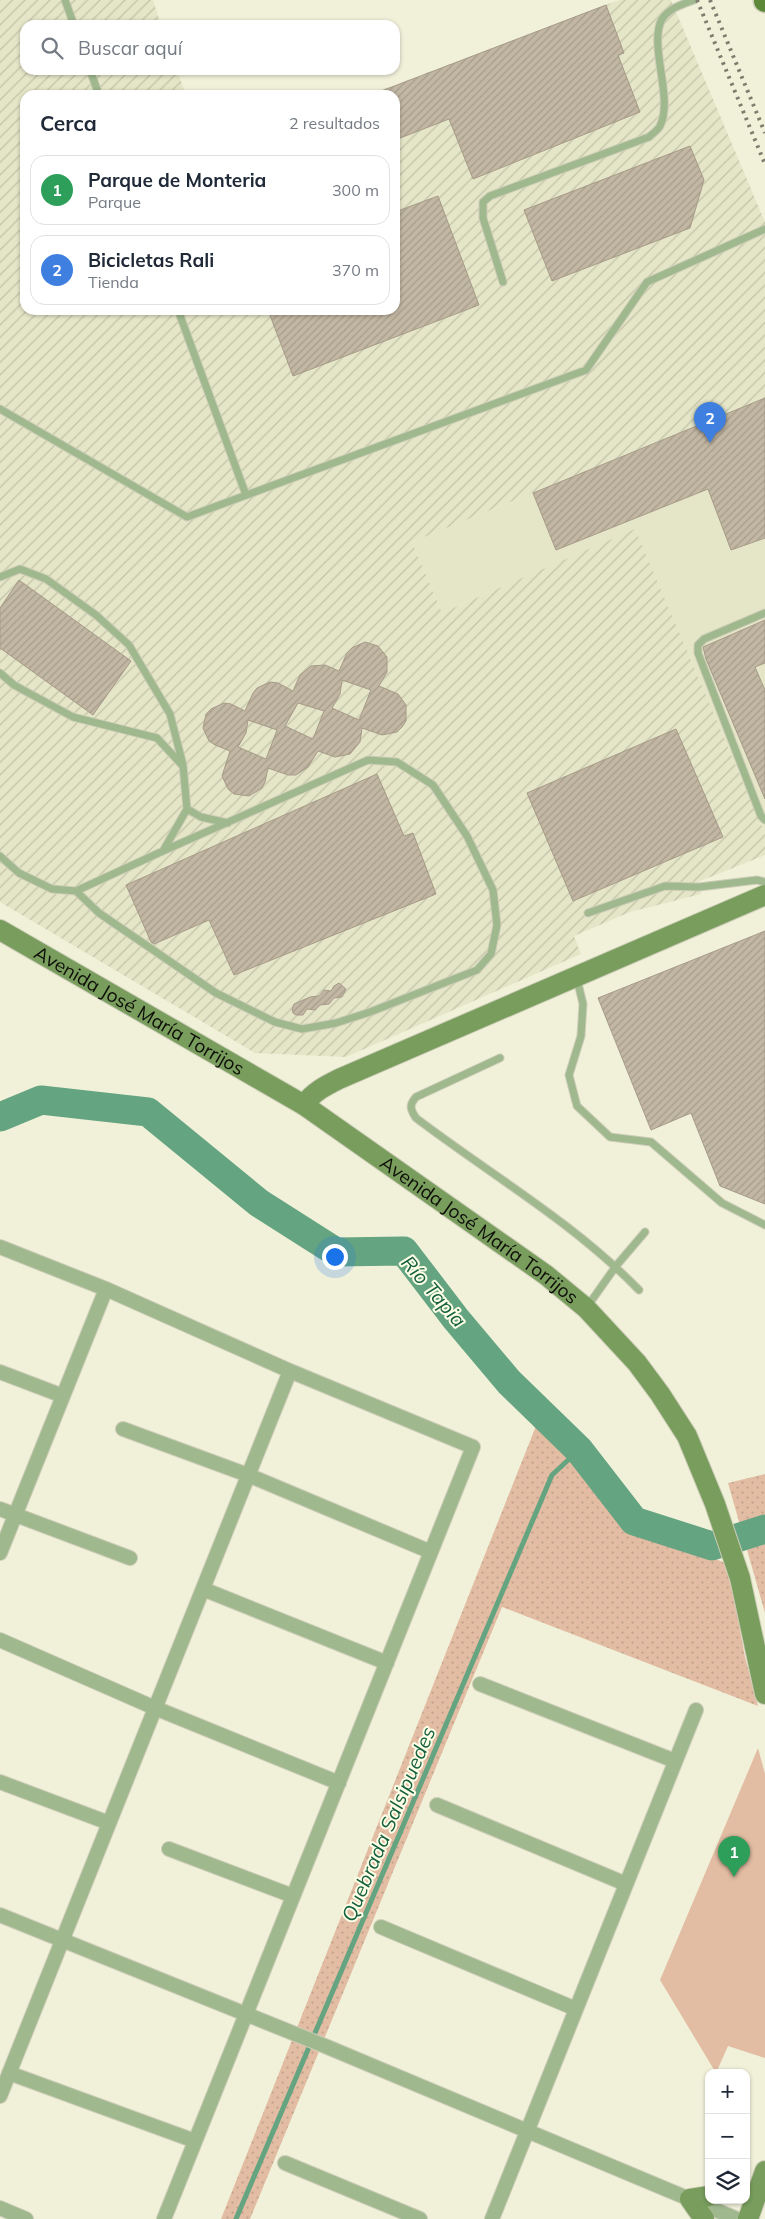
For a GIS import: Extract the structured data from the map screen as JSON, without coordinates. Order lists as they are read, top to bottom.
{
  "streets": {
    "main road": ["Avenida José María Torrijos"]
  },
  "water": ["Río Tapia", "Quebrada Salsipuedes"],
  "page": {
    "search": "Buscar aquí",
    "heading": ["Cerca", "2 resultados"],
    "list": [
      {
        "mark": "1",
        "name": "Parque de Monteria",
        "note": "Parque",
        "value": "300 m"
      },
      {
        "mark": "2",
        "name": "Bicicletas Rali",
        "note": "Tienda",
        "value": "370 m"
      }
    ],
    "pins": ["2", "1"],
    "map_buttons": ["+", "−"]
  }
}
